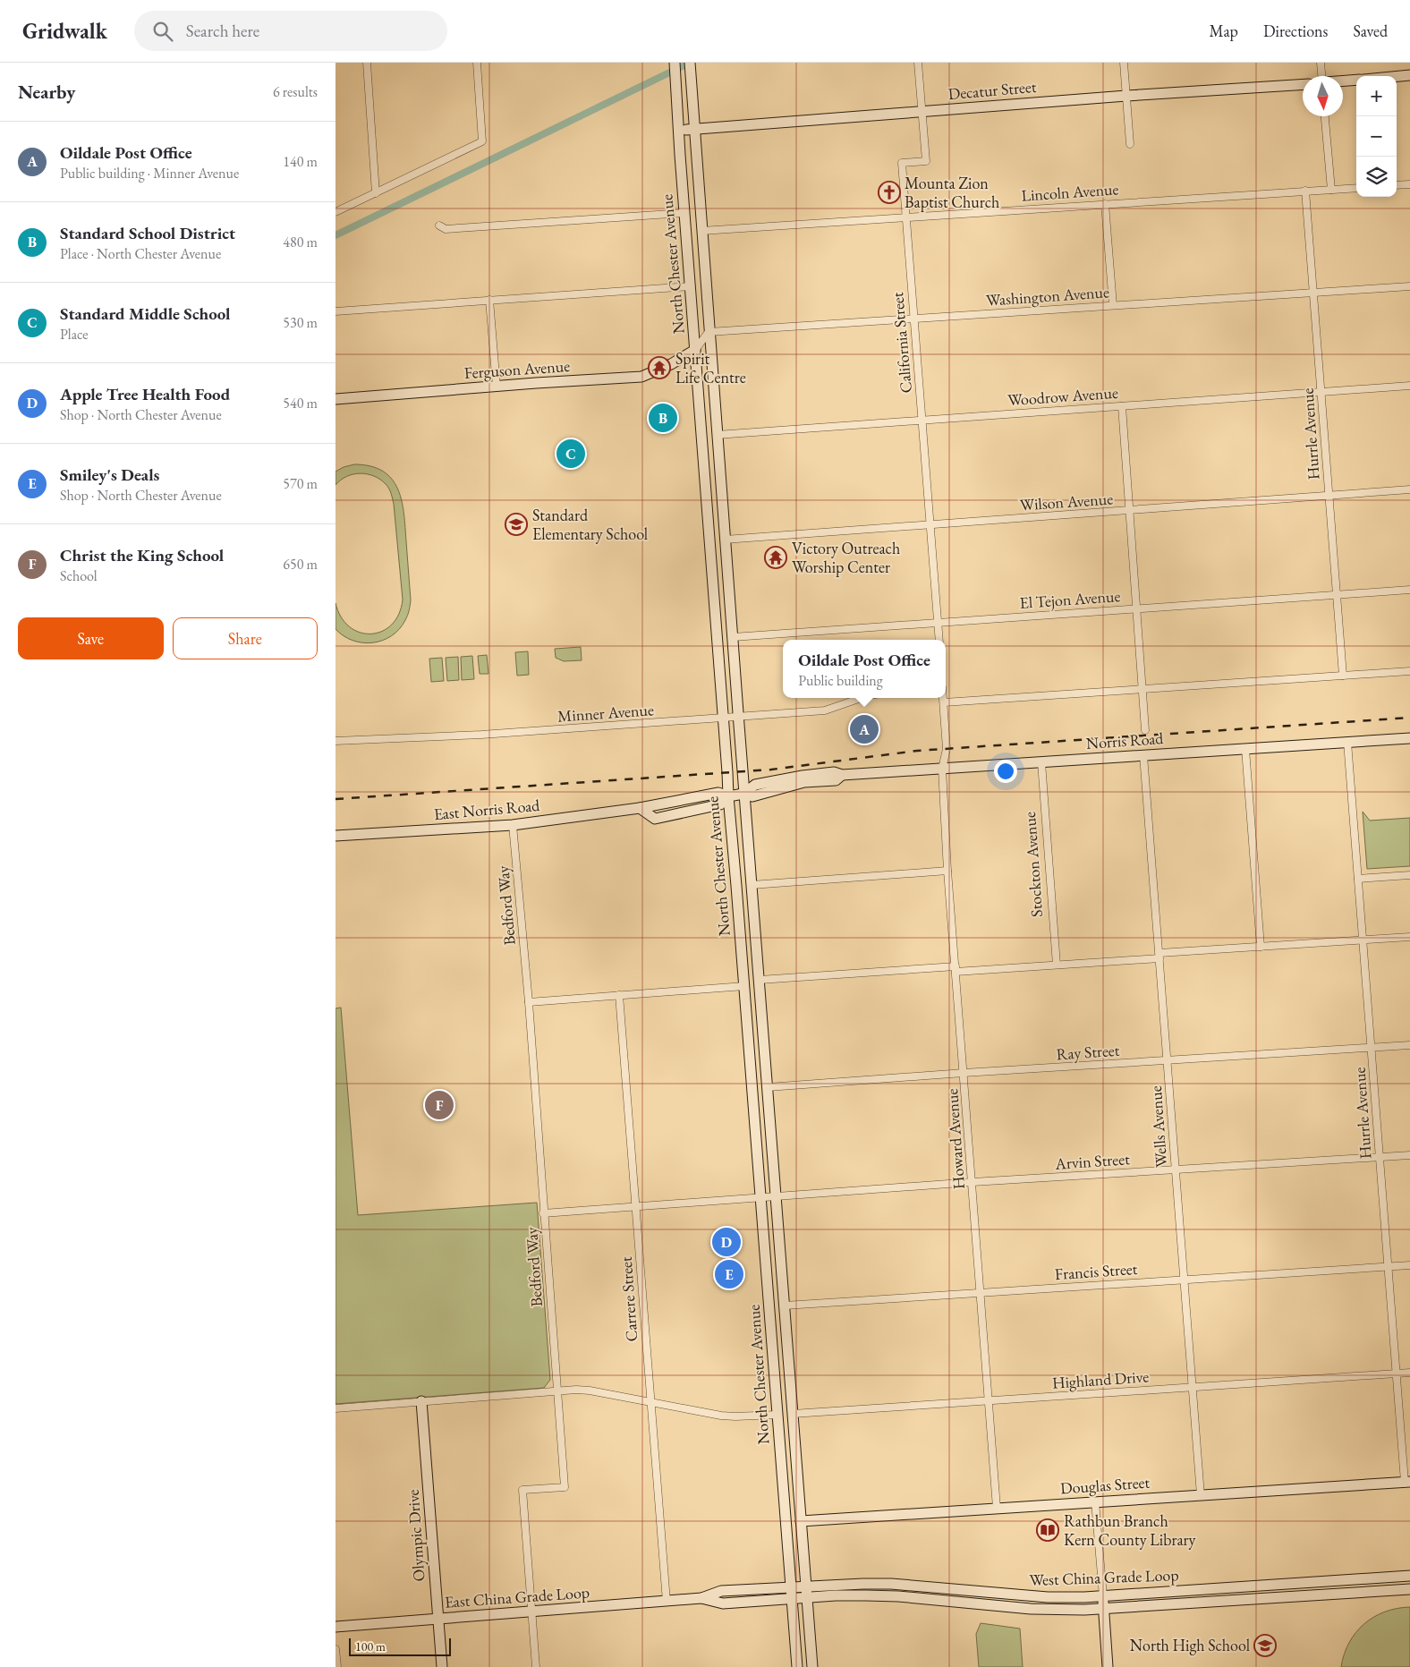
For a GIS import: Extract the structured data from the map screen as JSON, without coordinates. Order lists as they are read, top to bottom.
{
  "streets": {
    "main road": [
      "Decatur Street",
      "North Chester Avenue",
      "Ferguson Avenue",
      "Norris Road",
      "East Norris Road",
      "Douglas Street",
      "Olympic Drive",
      "West China Grade Loop",
      "East China Grade Loop"
    ],
    "street": [
      "Lincoln Avenue",
      "Washington Avenue",
      "California Street",
      "Woodrow Avenue",
      "Hurrle Avenue",
      "Wilson Avenue",
      "El Tejon Avenue",
      "Minner Avenue",
      "Stockton Avenue",
      "Bedford Way",
      "Ray Street",
      "Wells Avenue",
      "Howard Avenue",
      "Arvin Street",
      "Francis Street",
      "Carrere Street",
      "Highland Drive"
    ]
  },
  "crossings": [
    ["Decatur Street", "North Chester Avenue"],
    ["Decatur Street", "California Street"],
    ["Lincoln Avenue", "North Chester Avenue"],
    ["Lincoln Avenue", "California Street"],
    ["Lincoln Avenue", "Hurrle Avenue"],
    ["North Chester Avenue", "Washington Avenue"],
    ["North Chester Avenue", "Ferguson Avenue"],
    ["North Chester Avenue", "Woodrow Avenue"],
    ["North Chester Avenue", "Wilson Avenue"],
    ["North Chester Avenue", "El Tejon Avenue"],
    ["North Chester Avenue", "Minner Avenue"],
    ["North Chester Avenue", "Norris Road"],
    ["North Chester Avenue", "East Norris Road"],
    ["North Chester Avenue", "Ray Street"],
    ["North Chester Avenue", "Arvin Street"],
    ["North Chester Avenue", "Francis Street"],
    ["North Chester Avenue", "Highland Drive"],
    ["North Chester Avenue", "Douglas Street"],
    ["North Chester Avenue", "West China Grade Loop"],
    ["North Chester Avenue", "East China Grade Loop"],
    ["Washington Avenue", "California Street"],
    ["Washington Avenue", "Hurrle Avenue"],
    ["California Street", "Woodrow Avenue"],
    ["California Street", "Wilson Avenue"],
    ["California Street", "El Tejon Avenue"],
    ["Woodrow Avenue", "Hurrle Avenue"],
    ["Hurrle Avenue", "Wilson Avenue"],
    ["Hurrle Avenue", "El Tejon Avenue"],
    ["Hurrle Avenue", "Norris Road"],
    ["Hurrle Avenue", "Ray Street"],
    ["Hurrle Avenue", "Arvin Street"],
    ["Hurrle Avenue", "Francis Street"],
    ["Hurrle Avenue", "Highland Drive"],
    ["Hurrle Avenue", "Douglas Street"],
    ["Norris Road", "East Norris Road"],
    ["Norris Road", "Stockton Avenue"],
    ["Norris Road", "Wells Avenue"],
    ["Norris Road", "Howard Avenue"],
    ["East Norris Road", "Bedford Way"],
    ["Bedford Way", "Arvin Street"],
    ["Bedford Way", "East China Grade Loop"],
    ["Ray Street", "Wells Avenue"],
    ["Ray Street", "Howard Avenue"],
    ["Wells Avenue", "Arvin Street"],
    ["Wells Avenue", "Francis Street"],
    ["Wells Avenue", "Highland Drive"],
    ["Wells Avenue", "Douglas Street"],
    ["Howard Avenue", "Arvin Street"],
    ["Howard Avenue", "Francis Street"],
    ["Howard Avenue", "Highland Drive"],
    ["Howard Avenue", "Douglas Street"],
    ["Arvin Street", "Carrere Street"],
    ["Carrere Street", "East China Grade Loop"],
    ["Olympic Drive", "East China Grade Loop"],
    ["West China Grade Loop", "East China Grade Loop"]
  ],
  "places": {
    "church": ["Mounta Zion Baptist Church"],
    "temple": ["Spirit Life Centre", "Victory Outreach Worship Center"],
    "school or university": ["Standard Elementary School", "North High School"],
    "library": ["Rathbun Branch Kern County Library"]
  },
  "scale_bar": "100 m",
  "north": "bottom",
  "page": {
    "header": "Gridwalk",
    "search": "Search here",
    "nav": ["Map", "Directions", "Saved"],
    "heading": ["Nearby", "6 results"],
    "map_buttons": ["+", "−"],
    "list": [
      {
        "mark": "A",
        "name": "Oildale Post Office",
        "note": "Public building · Minner Avenue",
        "value": "140 m"
      },
      {
        "mark": "B",
        "name": "Standard School District",
        "note": "Place · North Chester Avenue",
        "value": "480 m"
      },
      {
        "mark": "C",
        "name": "Standard Middle School",
        "note": "Place",
        "value": "530 m"
      },
      {
        "mark": "D",
        "name": "Apple Tree Health Food",
        "note": "Shop · North Chester Avenue",
        "value": "540 m"
      },
      {
        "mark": "E",
        "name": "Smiley's Deals",
        "note": "Shop · North Chester Avenue",
        "value": "570 m"
      },
      {
        "mark": "F",
        "name": "Christ the King School",
        "note": "School",
        "value": "650 m"
      }
    ],
    "pins": [
      "B",
      "C",
      "A",
      "F",
      "D",
      "E"
    ],
    "buttons": ["Save", "Share"],
    "popup": ["Oildale Post Office", "Public building"],
    "scale": "100 m"
  }
}
